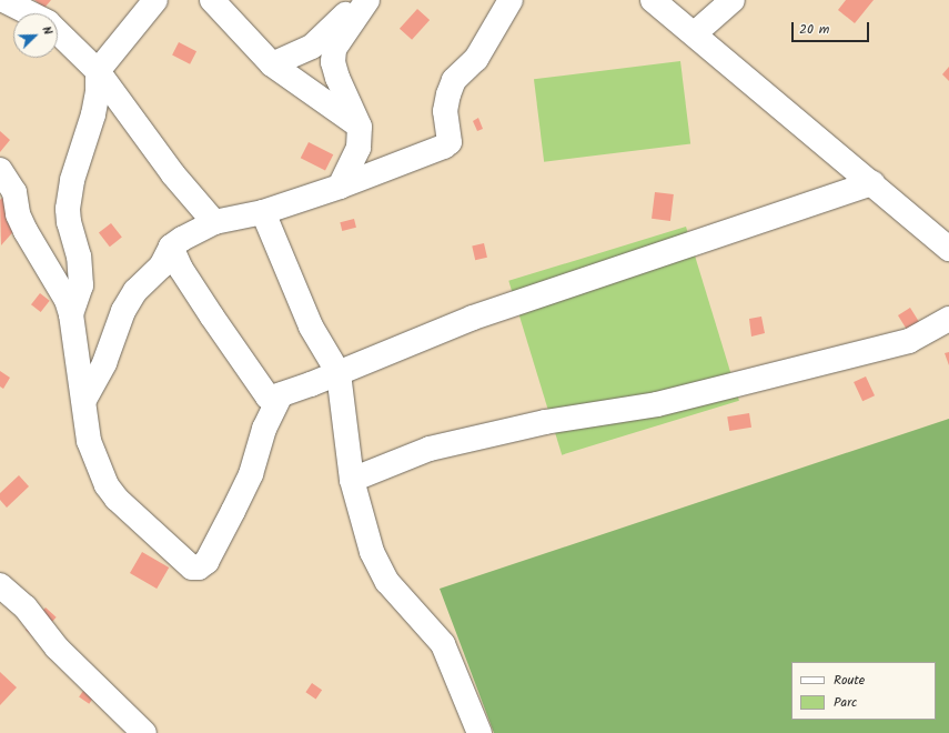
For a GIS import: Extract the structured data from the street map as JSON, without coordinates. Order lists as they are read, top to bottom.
{
  "legend": ["Route", "Parc"],
  "scale_bar": "20 m",
  "north": "top right"
}
